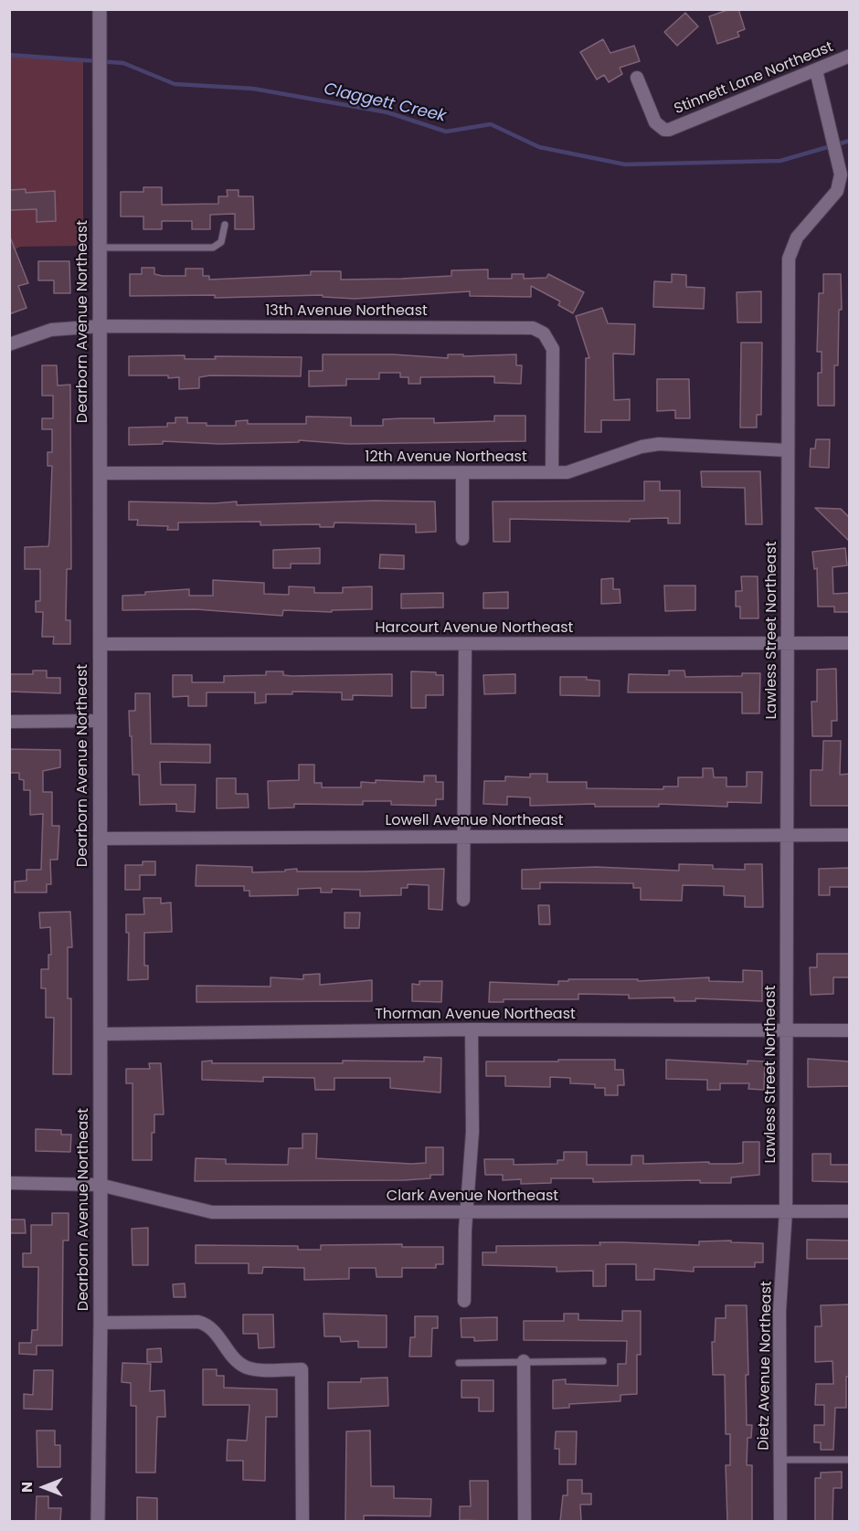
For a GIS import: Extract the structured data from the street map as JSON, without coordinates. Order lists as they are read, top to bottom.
{
  "streets": {
    "street": [
      "Stinnett Lane Northeast",
      "13th Avenue Northeast",
      "Dearborn Avenue Northeast",
      "12th Avenue Northeast",
      "Harcourt Avenue Northeast",
      "Lawless Street Northeast",
      "Lowell Avenue Northeast",
      "Thorman Avenue Northeast",
      "Clark Avenue Northeast",
      "Dietz Avenue Northeast"
    ]
  },
  "crossings": [
    ["Stinnett Lane Northeast", "Lawless Street Northeast"],
    ["13th Avenue Northeast", "Dearborn Avenue Northeast"],
    ["13th Avenue Northeast", "12th Avenue Northeast"],
    ["Dearborn Avenue Northeast", "12th Avenue Northeast"],
    ["Dearborn Avenue Northeast", "Harcourt Avenue Northeast"],
    ["Dearborn Avenue Northeast", "Lowell Avenue Northeast"],
    ["Dearborn Avenue Northeast", "Thorman Avenue Northeast"],
    ["Dearborn Avenue Northeast", "Clark Avenue Northeast"],
    ["12th Avenue Northeast", "Lawless Street Northeast"],
    ["Harcourt Avenue Northeast", "Lawless Street Northeast"],
    ["Lawless Street Northeast", "Lowell Avenue Northeast"],
    ["Lawless Street Northeast", "Thorman Avenue Northeast"],
    ["Lawless Street Northeast", "Clark Avenue Northeast"],
    ["Lawless Street Northeast", "Dietz Avenue Northeast"],
    ["Clark Avenue Northeast", "Dietz Avenue Northeast"]
  ],
  "water": ["Claggett Creek"],
  "north": "left"
}
